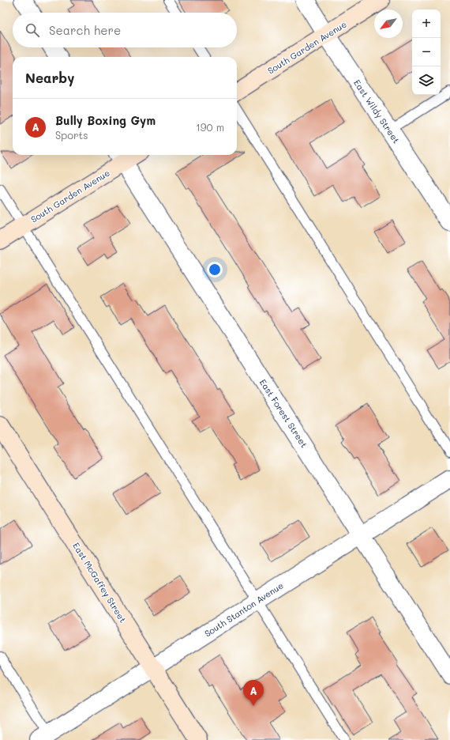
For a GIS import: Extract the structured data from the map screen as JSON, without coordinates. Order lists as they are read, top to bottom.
{
  "streets": {
    "main road": ["South Garden Avenue", "East McGaffey Street"],
    "street": ["East Wildy Street", "East Forest Street", "South Stanton Avenue"]
  },
  "crossings": [
    ["South Garden Avenue", "East Wildy Street"],
    ["South Garden Avenue", "East Forest Street"],
    ["East Forest Street", "South Stanton Avenue"],
    ["East McGaffey Street", "South Stanton Avenue"]
  ],
  "north": "bottom left",
  "page": {
    "map_buttons": ["+", "−"],
    "search": "Search here",
    "heading": "Nearby",
    "list": [
      {
        "mark": "A",
        "name": "Bully Boxing Gym",
        "note": "Sports",
        "value": "190 m"
      }
    ],
    "pins": "A"
  }
}
